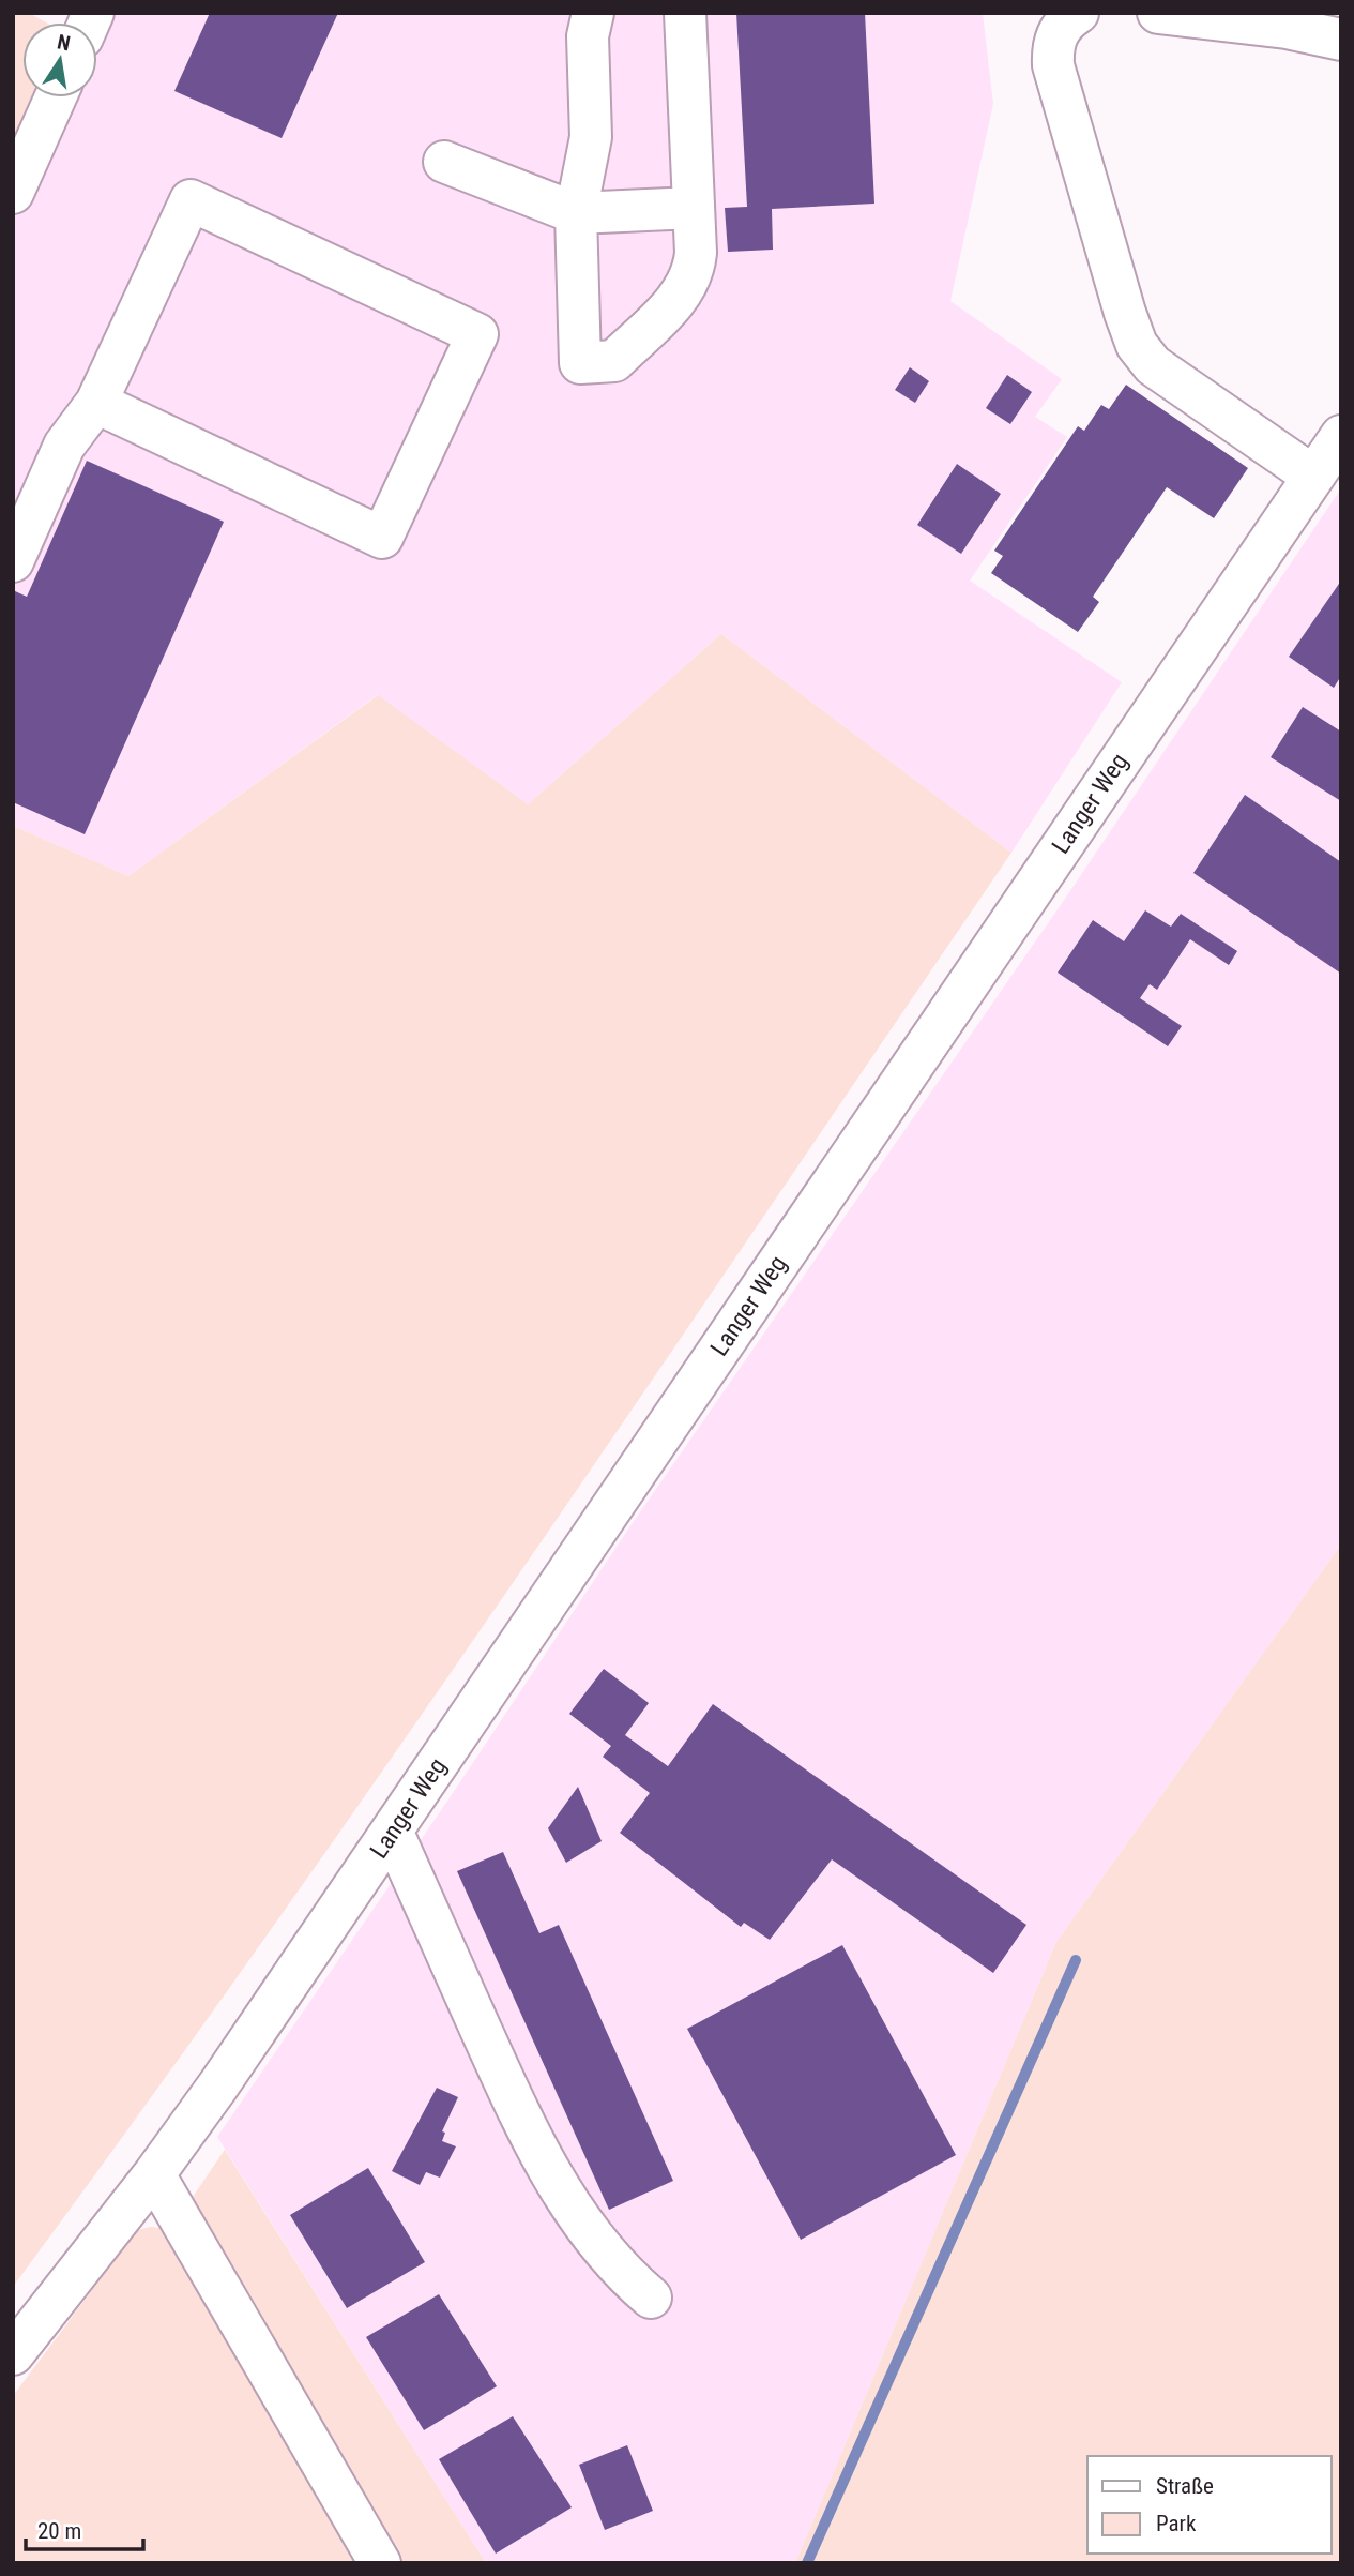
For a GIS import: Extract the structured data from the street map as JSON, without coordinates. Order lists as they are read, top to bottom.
{
  "streets": {
    "street": ["Langer Weg"]
  },
  "legend": ["Straße", "Park"],
  "scale_bar": "20 m",
  "north": "top"
}
